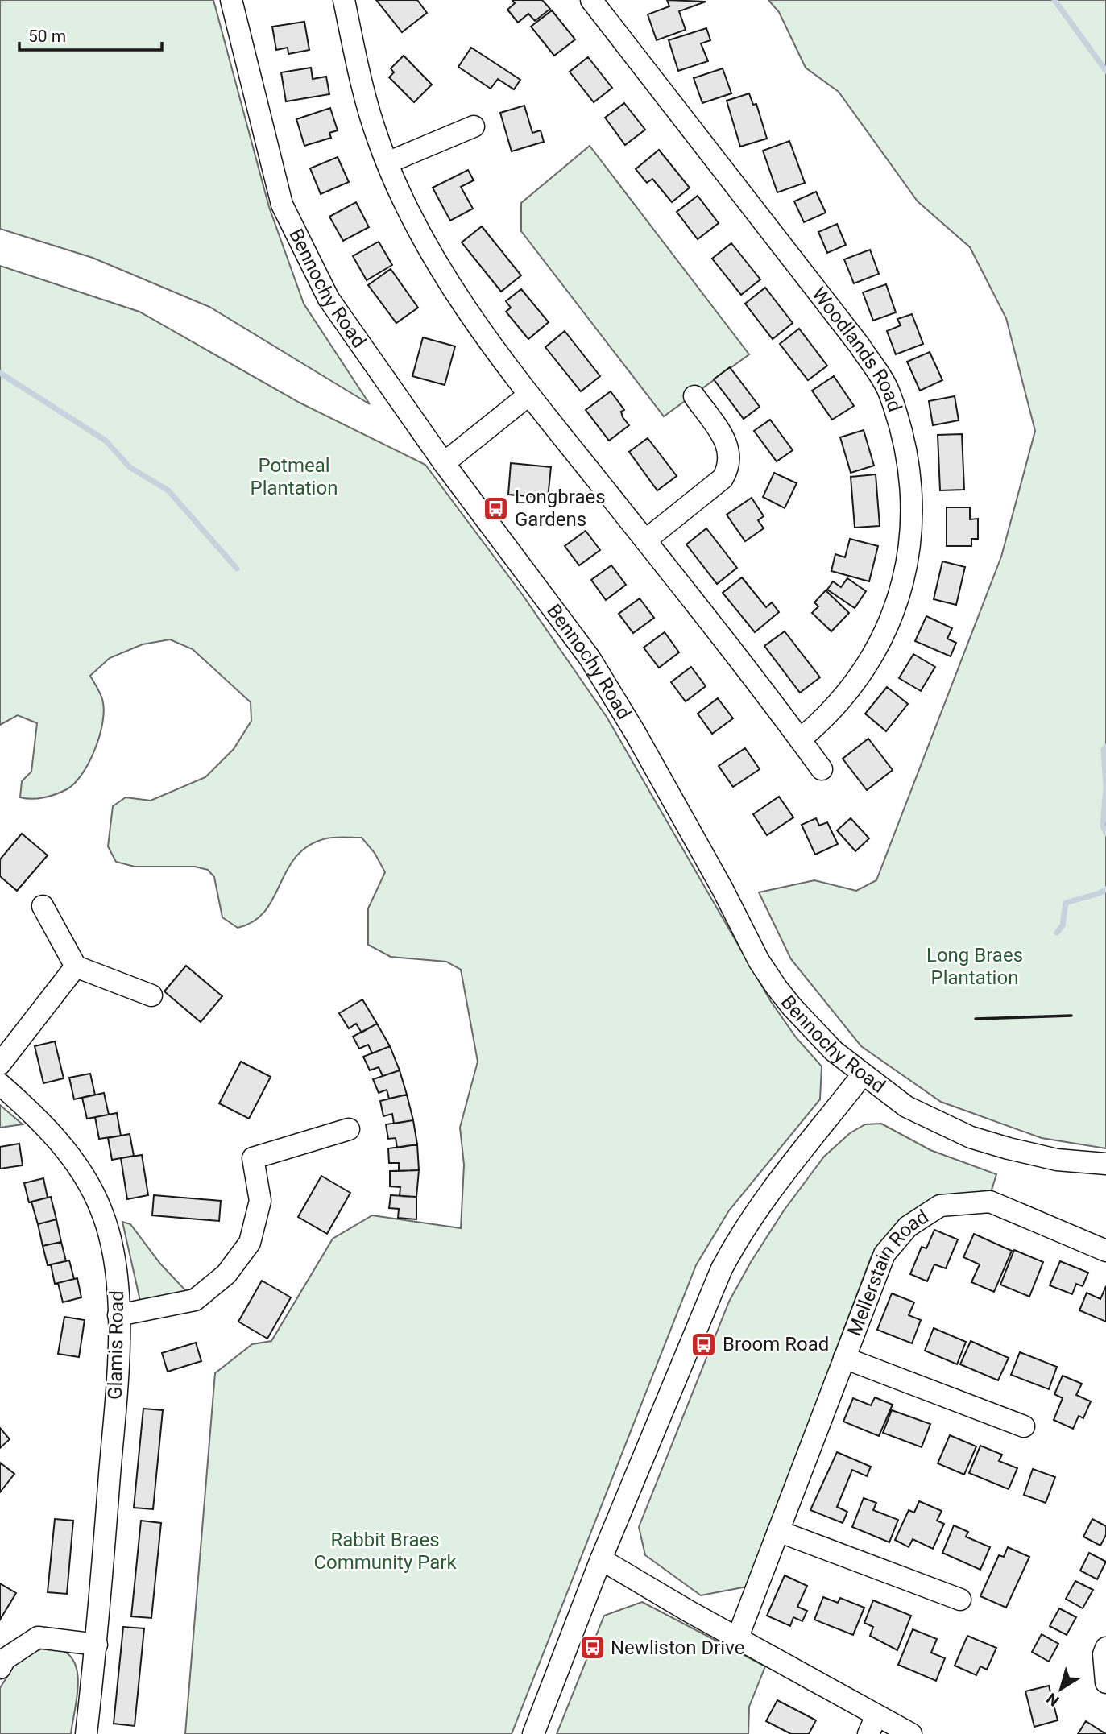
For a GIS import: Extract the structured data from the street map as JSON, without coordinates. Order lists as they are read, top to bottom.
{
  "streets": {
    "street": [
      "Bennochy Road",
      "Woodlands Road",
      "Mellerstain Road",
      "Glamis Road"
    ]
  },
  "parks": ["Potmeal Plantation", "Long Braes Plantation", "Rabbit Braes Community Park"],
  "places": {
    "bus stop": ["Longbraes Gardens", "Broom Road", "Newliston Drive"]
  },
  "scale_bar": "50 m",
  "north": "bottom left"
}
